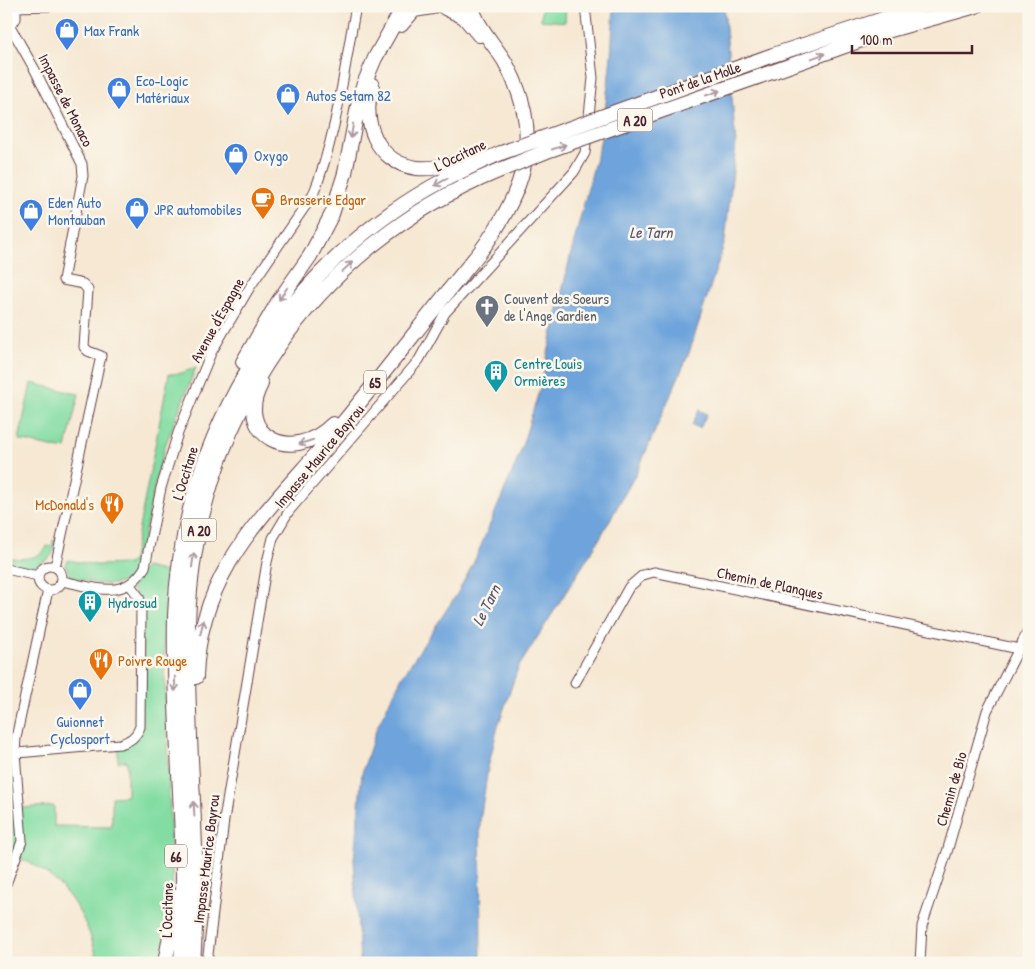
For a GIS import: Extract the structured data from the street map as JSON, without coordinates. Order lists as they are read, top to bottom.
{
  "streets": {
    "highway": [
      "Pont de la Molle",
      "A 20",
      "L'Occitane",
      "65",
      "66"
    ],
    "street": [
      "Impasse de Monaco",
      "Avenue d'Espagne",
      "Impasse Maurice Bayrou",
      "Chemin de Planques",
      "Chemin de Bio"
    ]
  },
  "crossings": [
    ["Pont de la Molle", "L'Occitane"],
    ["Pont de la Molle", "65"],
    ["L'Occitane", "65"],
    ["L'Occitane", "66"],
    ["Chemin de Planques", "Chemin de Bio"]
  ],
  "water": ["Le Tarn"],
  "places": {
    "shop": [
      "Max Frank",
      "Eco-Logic Matériaux",
      "Autos Setam 82",
      "Oxygo",
      "JPR automobiles",
      "Eden Auto Montauban",
      "Guionnet Cyclosport"
    ],
    "cafe": ["Brasserie Edgar"],
    "church": ["Couvent des Soeurs de l'Ange Gardien"],
    "building": ["Centre Louis Ormières", "Hydrosud"],
    "restaurant": ["McDonald's", "Poivre Rouge"]
  },
  "scale_bar": "100 m"
}
